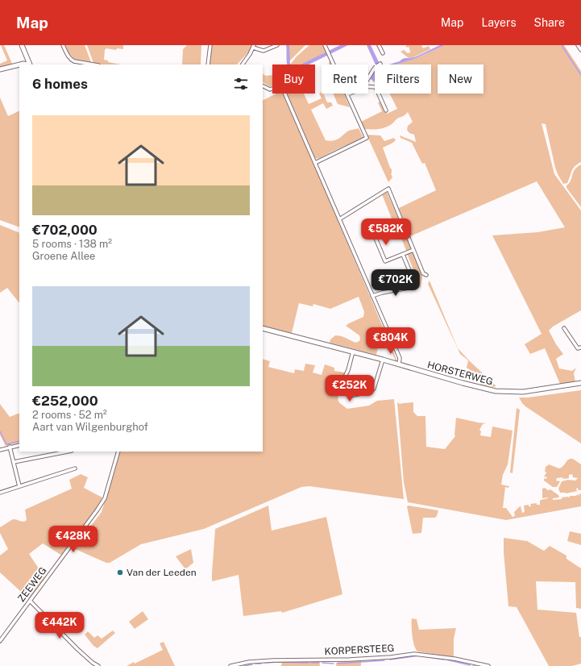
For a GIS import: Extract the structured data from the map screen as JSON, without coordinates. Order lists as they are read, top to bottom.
{
  "streets": {
    "main road": ["HORSTERWEG"],
    "street": ["ZEEWEG", "KORPERSTEEG"]
  },
  "places": ["Van der Leeden"],
  "page": {
    "header": "Map",
    "nav": ["Map", "Layers", "Share"],
    "chip": [
      "Buy",
      "Rent",
      "Filters",
      "New"
    ],
    "heading": "6 homes",
    "list": [
      {
        "name": "€702,000",
        "note": "5 rooms · 138 m² · Groene Allee"
      },
      {
        "name": "€252,000",
        "note": "2 rooms · 52 m² · Aart van Wilgenburghof"
      }
    ],
    "price": [
      "€582K",
      "€702K",
      "€804K",
      "€252K",
      "€428K",
      "€442K"
    ]
  }
}
